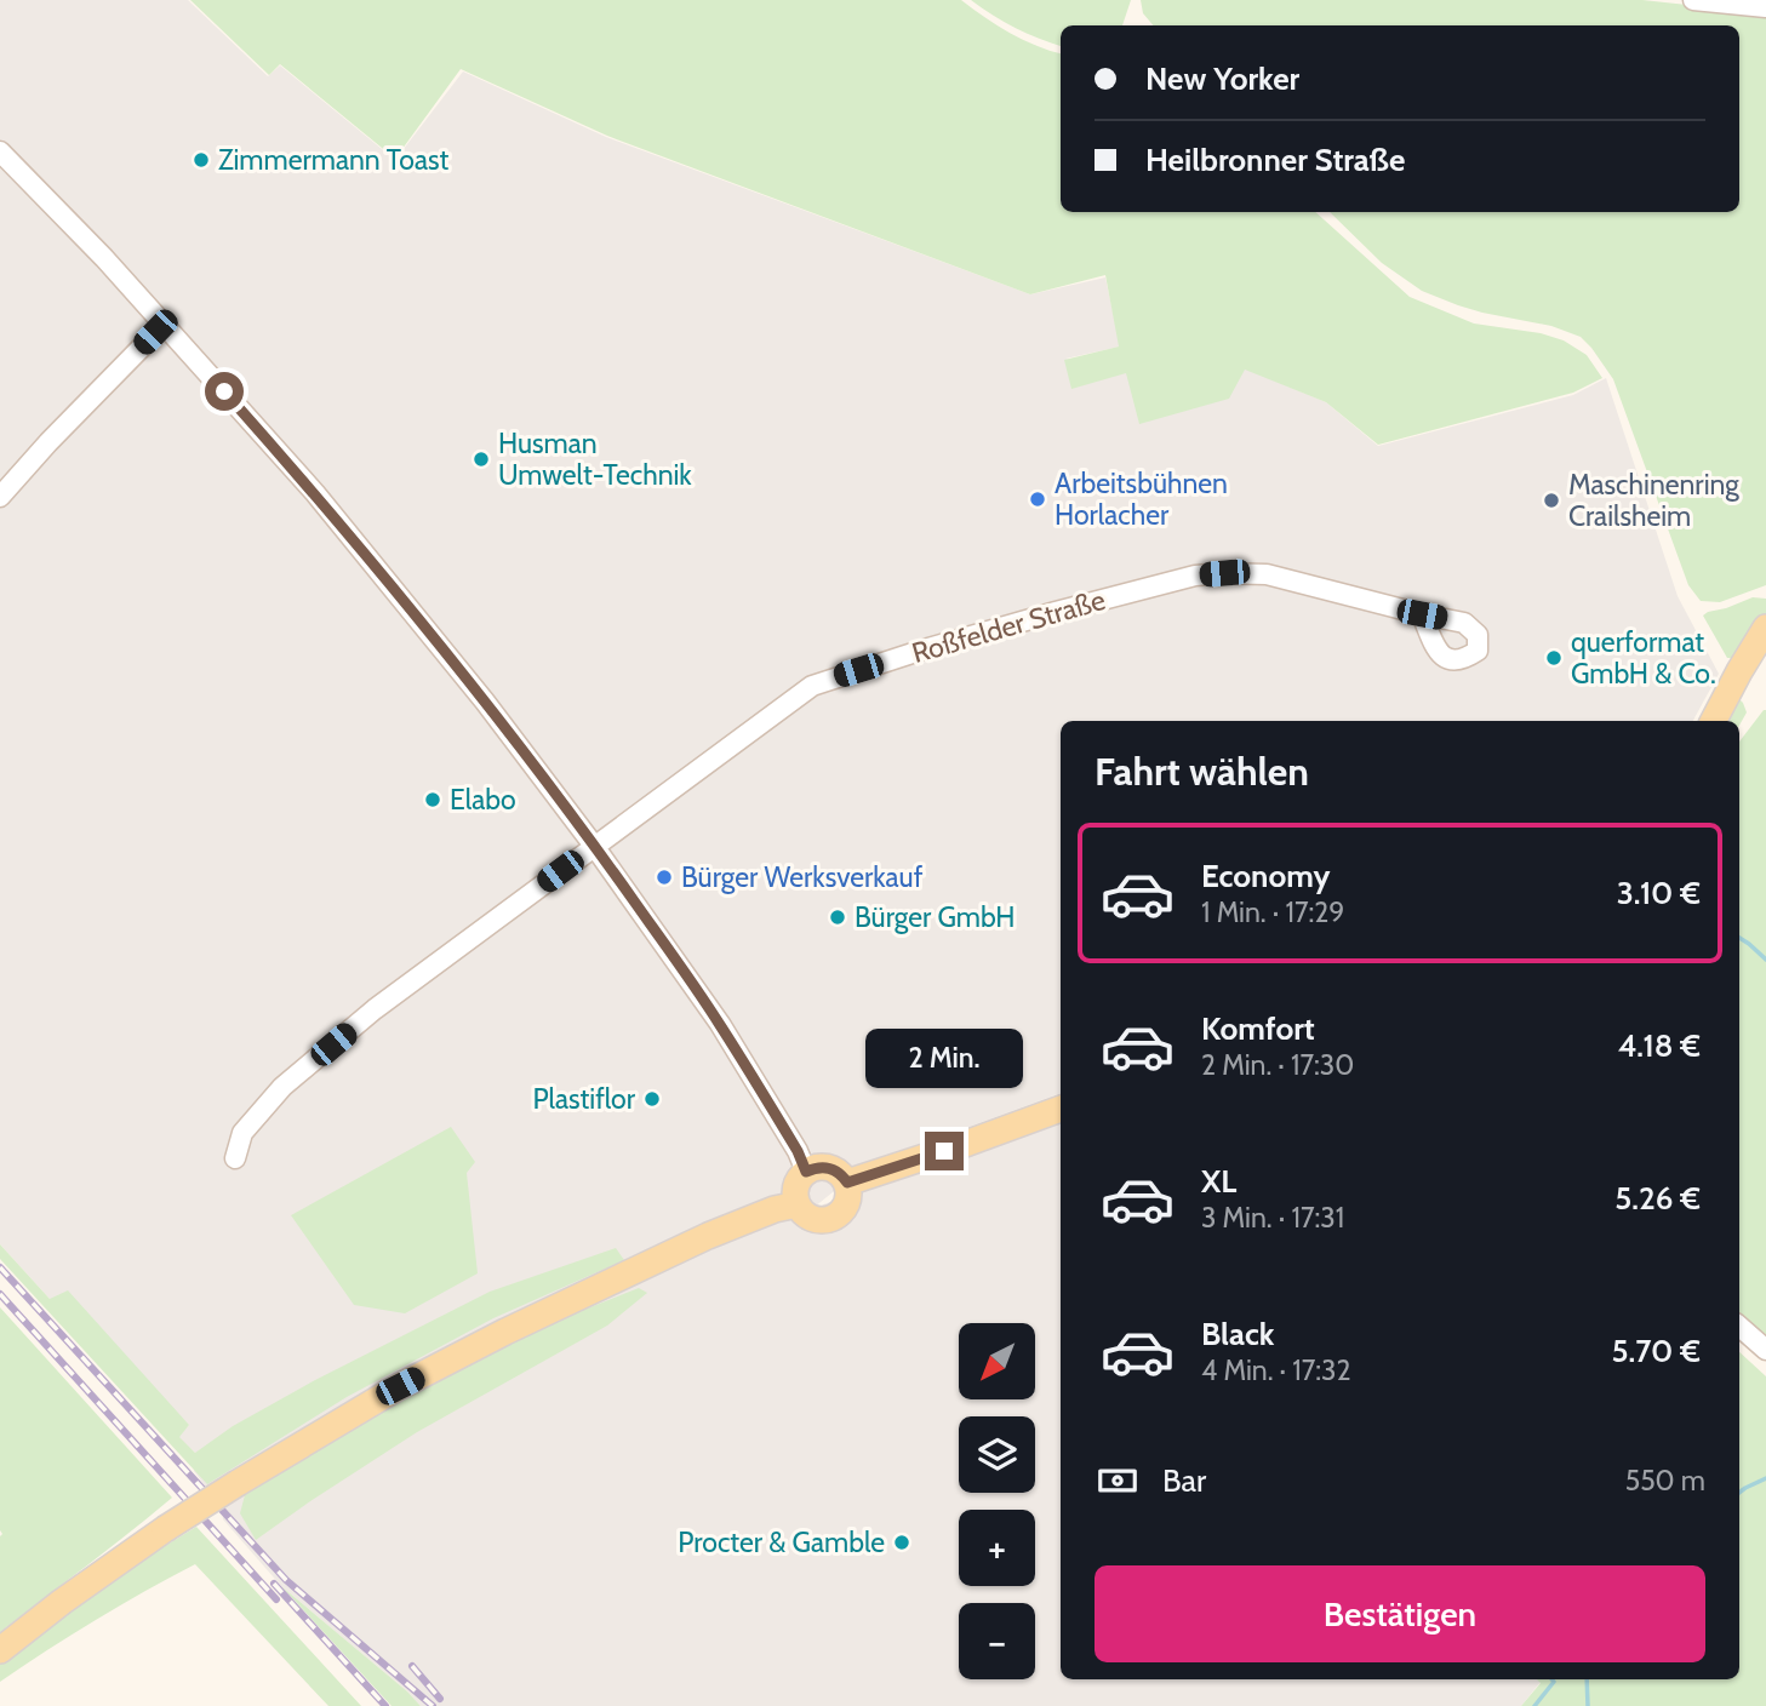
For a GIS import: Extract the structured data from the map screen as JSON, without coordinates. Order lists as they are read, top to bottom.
{
  "streets": {
    "street": ["Roßfelder Straße"]
  },
  "places": [
    "Zimmermann Toast",
    "Husman Umwelt-Technik",
    "Arbeitsbühnen Horlacher",
    "Maschinenring Crailsheim",
    "querformat GmbH & Co.",
    "Elabo",
    "Bürger Werksverkauf",
    "Bürger GmbH",
    "Plastiflor",
    "Procter & Gamble"
  ],
  "north": "bottom left",
  "page": {
    "banner": ["New Yorker", "Heilbronner Straße"],
    "heading": "Fahrt wählen",
    "list": [
      {
        "name": "Economy",
        "note": "1 Min. · 17:29",
        "value": "3.10 €"
      },
      {
        "name": "Komfort",
        "note": "2 Min. · 17:30",
        "value": "4.18 €"
      },
      {
        "name": "XL",
        "note": "3 Min. · 17:31",
        "value": "5.26 €"
      },
      {
        "name": "Black",
        "note": "4 Min. · 17:32",
        "value": "5.70 €"
      }
    ],
    "bubble": "2 Min.",
    "map_buttons": ["+", "−"],
    "pay": ["Bar", "550 m"],
    "buttons": "Bestätigen"
  }
}
